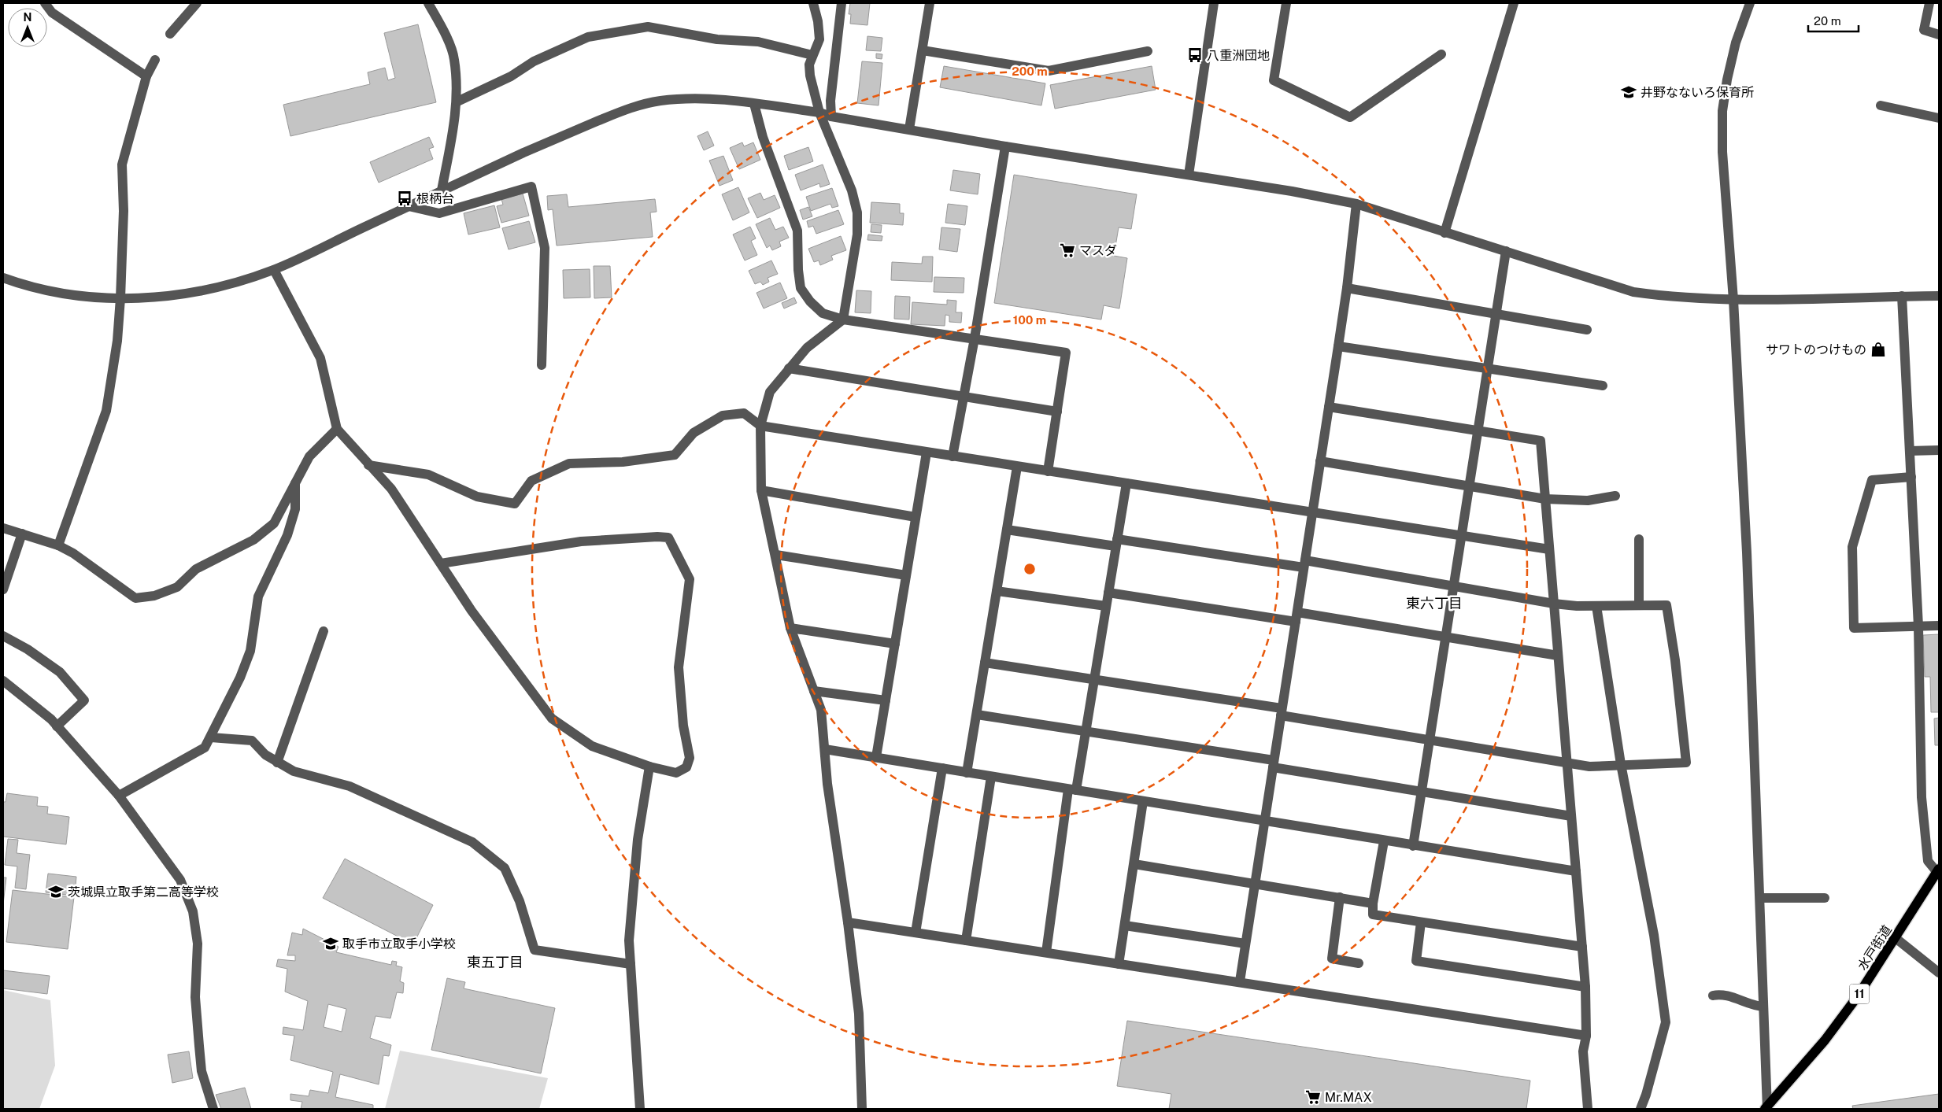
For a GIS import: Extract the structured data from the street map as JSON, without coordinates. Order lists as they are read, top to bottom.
{
  "streets": {
    "main road": ["水戸街道", "11"]
  },
  "districts": ["東六丁目", "東五丁目"],
  "places": {
    "bus stop": ["八重洲団地", "根柄台"],
    "school or university": ["井野なないろ保育所", "茨城県立取手第二高等学校", "取手市立取手小学校"],
    "supermarket": ["マスダ", "Mr.MAX"],
    "shop": ["サワトのつけもの"]
  },
  "scale_bar": "20 m",
  "north": "top",
  "rings": ["200 m", "100 m"]
}
